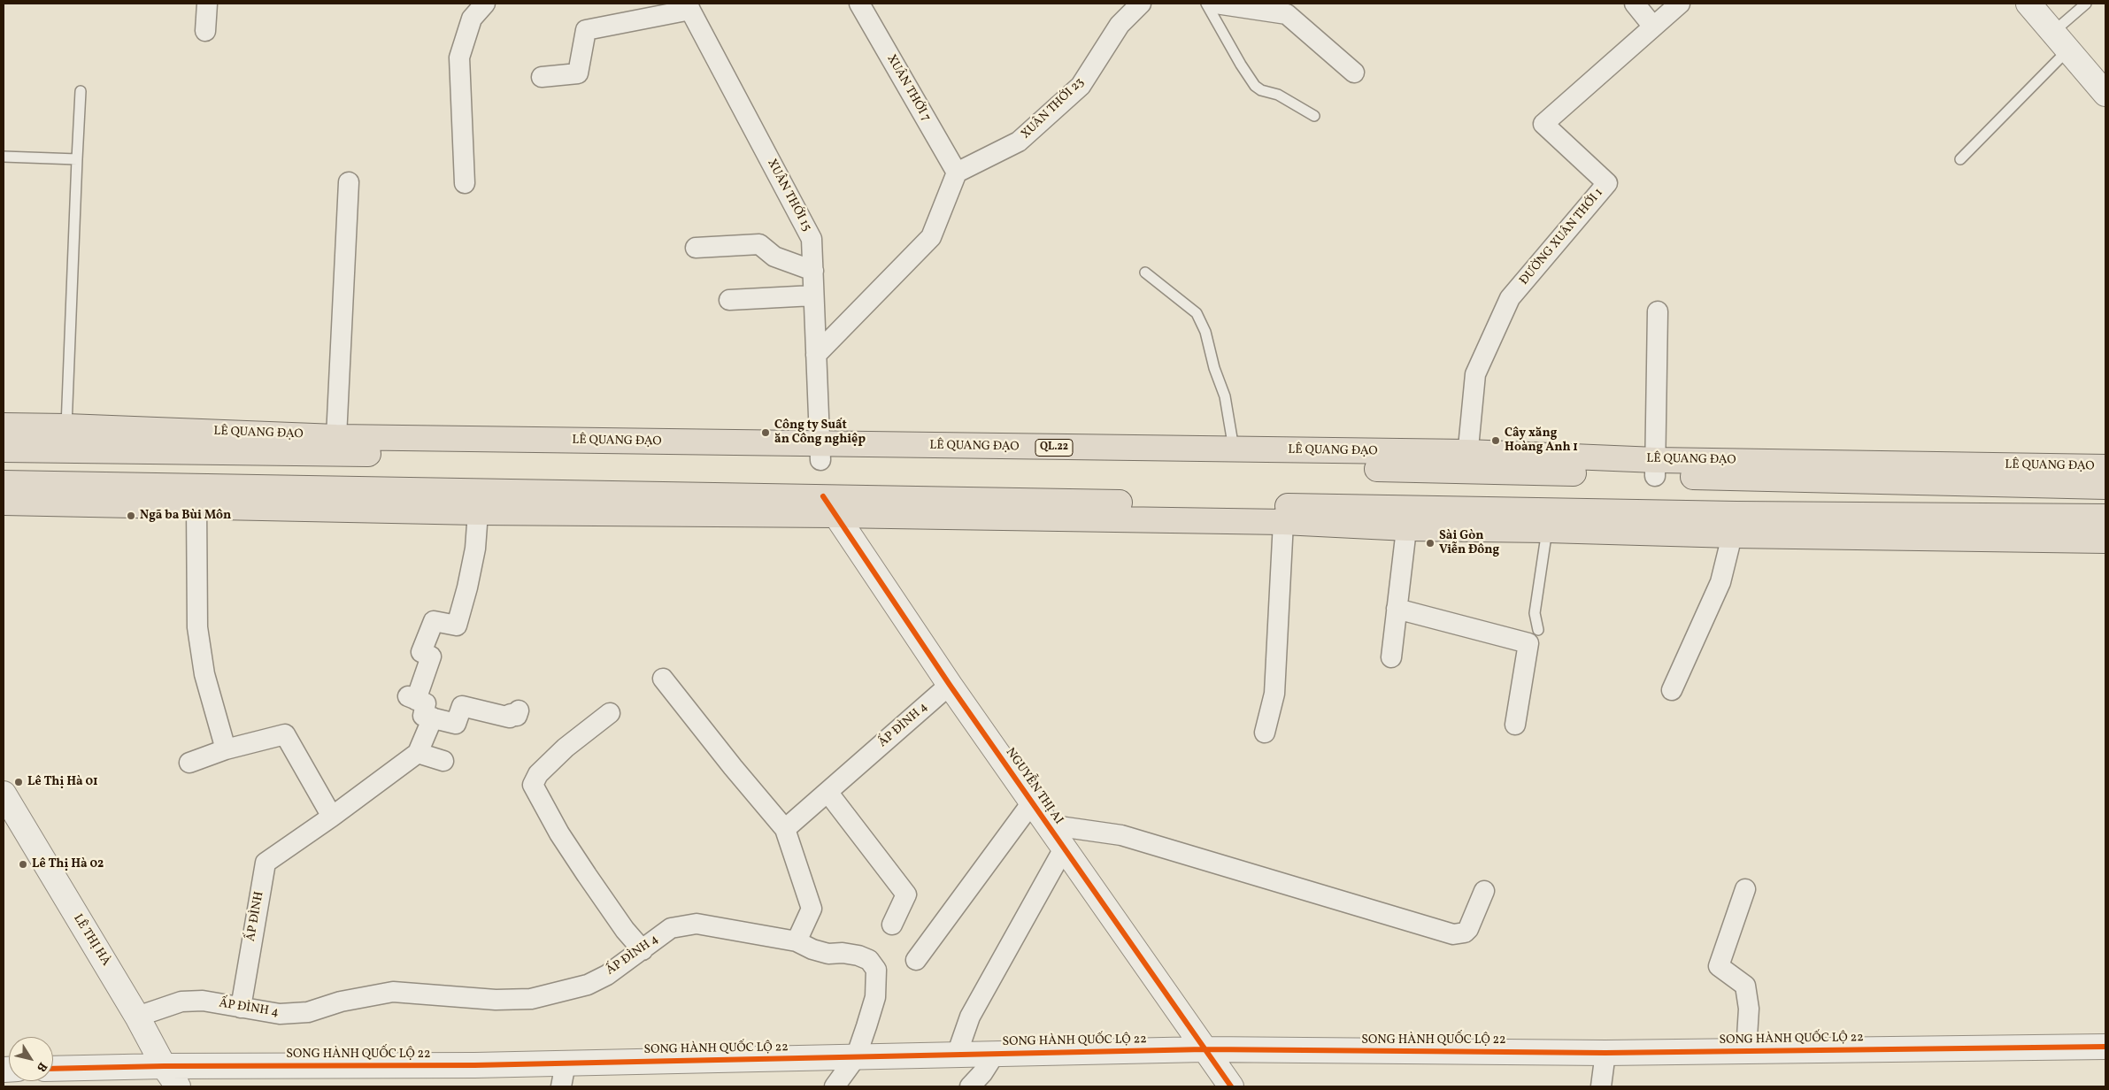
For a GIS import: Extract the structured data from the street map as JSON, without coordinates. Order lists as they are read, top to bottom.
{
  "streets": {
    "highway": ["LÊ QUANG ĐẠO", "QL.22"],
    "street": [
      "XUÂN THỚI 7",
      "XUÂN THỚI 23",
      "XUÂN THỚI 15",
      "ĐƯỜNG XUÂN THỚI 1",
      "ẤP ĐÌNH 4",
      "NGUYỄN THỊ AI",
      "ẤP ĐÌNH",
      "LÊ THỊ HÀ",
      "SONG HÀNH QUỐC LỘ 22"
    ]
  },
  "crossings": [
    ["XUÂN THỚI 7", "XUÂN THỚI 23"],
    ["XUÂN THỚI 15", "LÊ QUANG ĐẠO"],
    ["ĐƯỜNG XUÂN THỚI 1", "LÊ QUANG ĐẠO"],
    ["ẤP ĐÌNH 4", "NGUYỄN THỊ AI"],
    ["ẤP ĐÌNH 4", "ẤP ĐÌNH"],
    ["ẤP ĐÌNH 4", "LÊ THỊ HÀ"],
    ["ẤP ĐÌNH 4", "SONG HÀNH QUỐC LỘ 22"],
    ["NGUYỄN THỊ AI", "SONG HÀNH QUỐC LỘ 22"],
    ["LÊ THỊ HÀ", "SONG HÀNH QUỐC LỘ 22"]
  ],
  "places": [
    "Công ty Suất ăn Công nghiệp",
    "Cây xăng Hoàng Anh 1",
    "Ngã ba Bùi Môn",
    "Sài Gòn Viễn Đông",
    "Lê Thị Hà 01",
    "Lê Thị Hà 02"
  ],
  "north": "bottom right"
}
